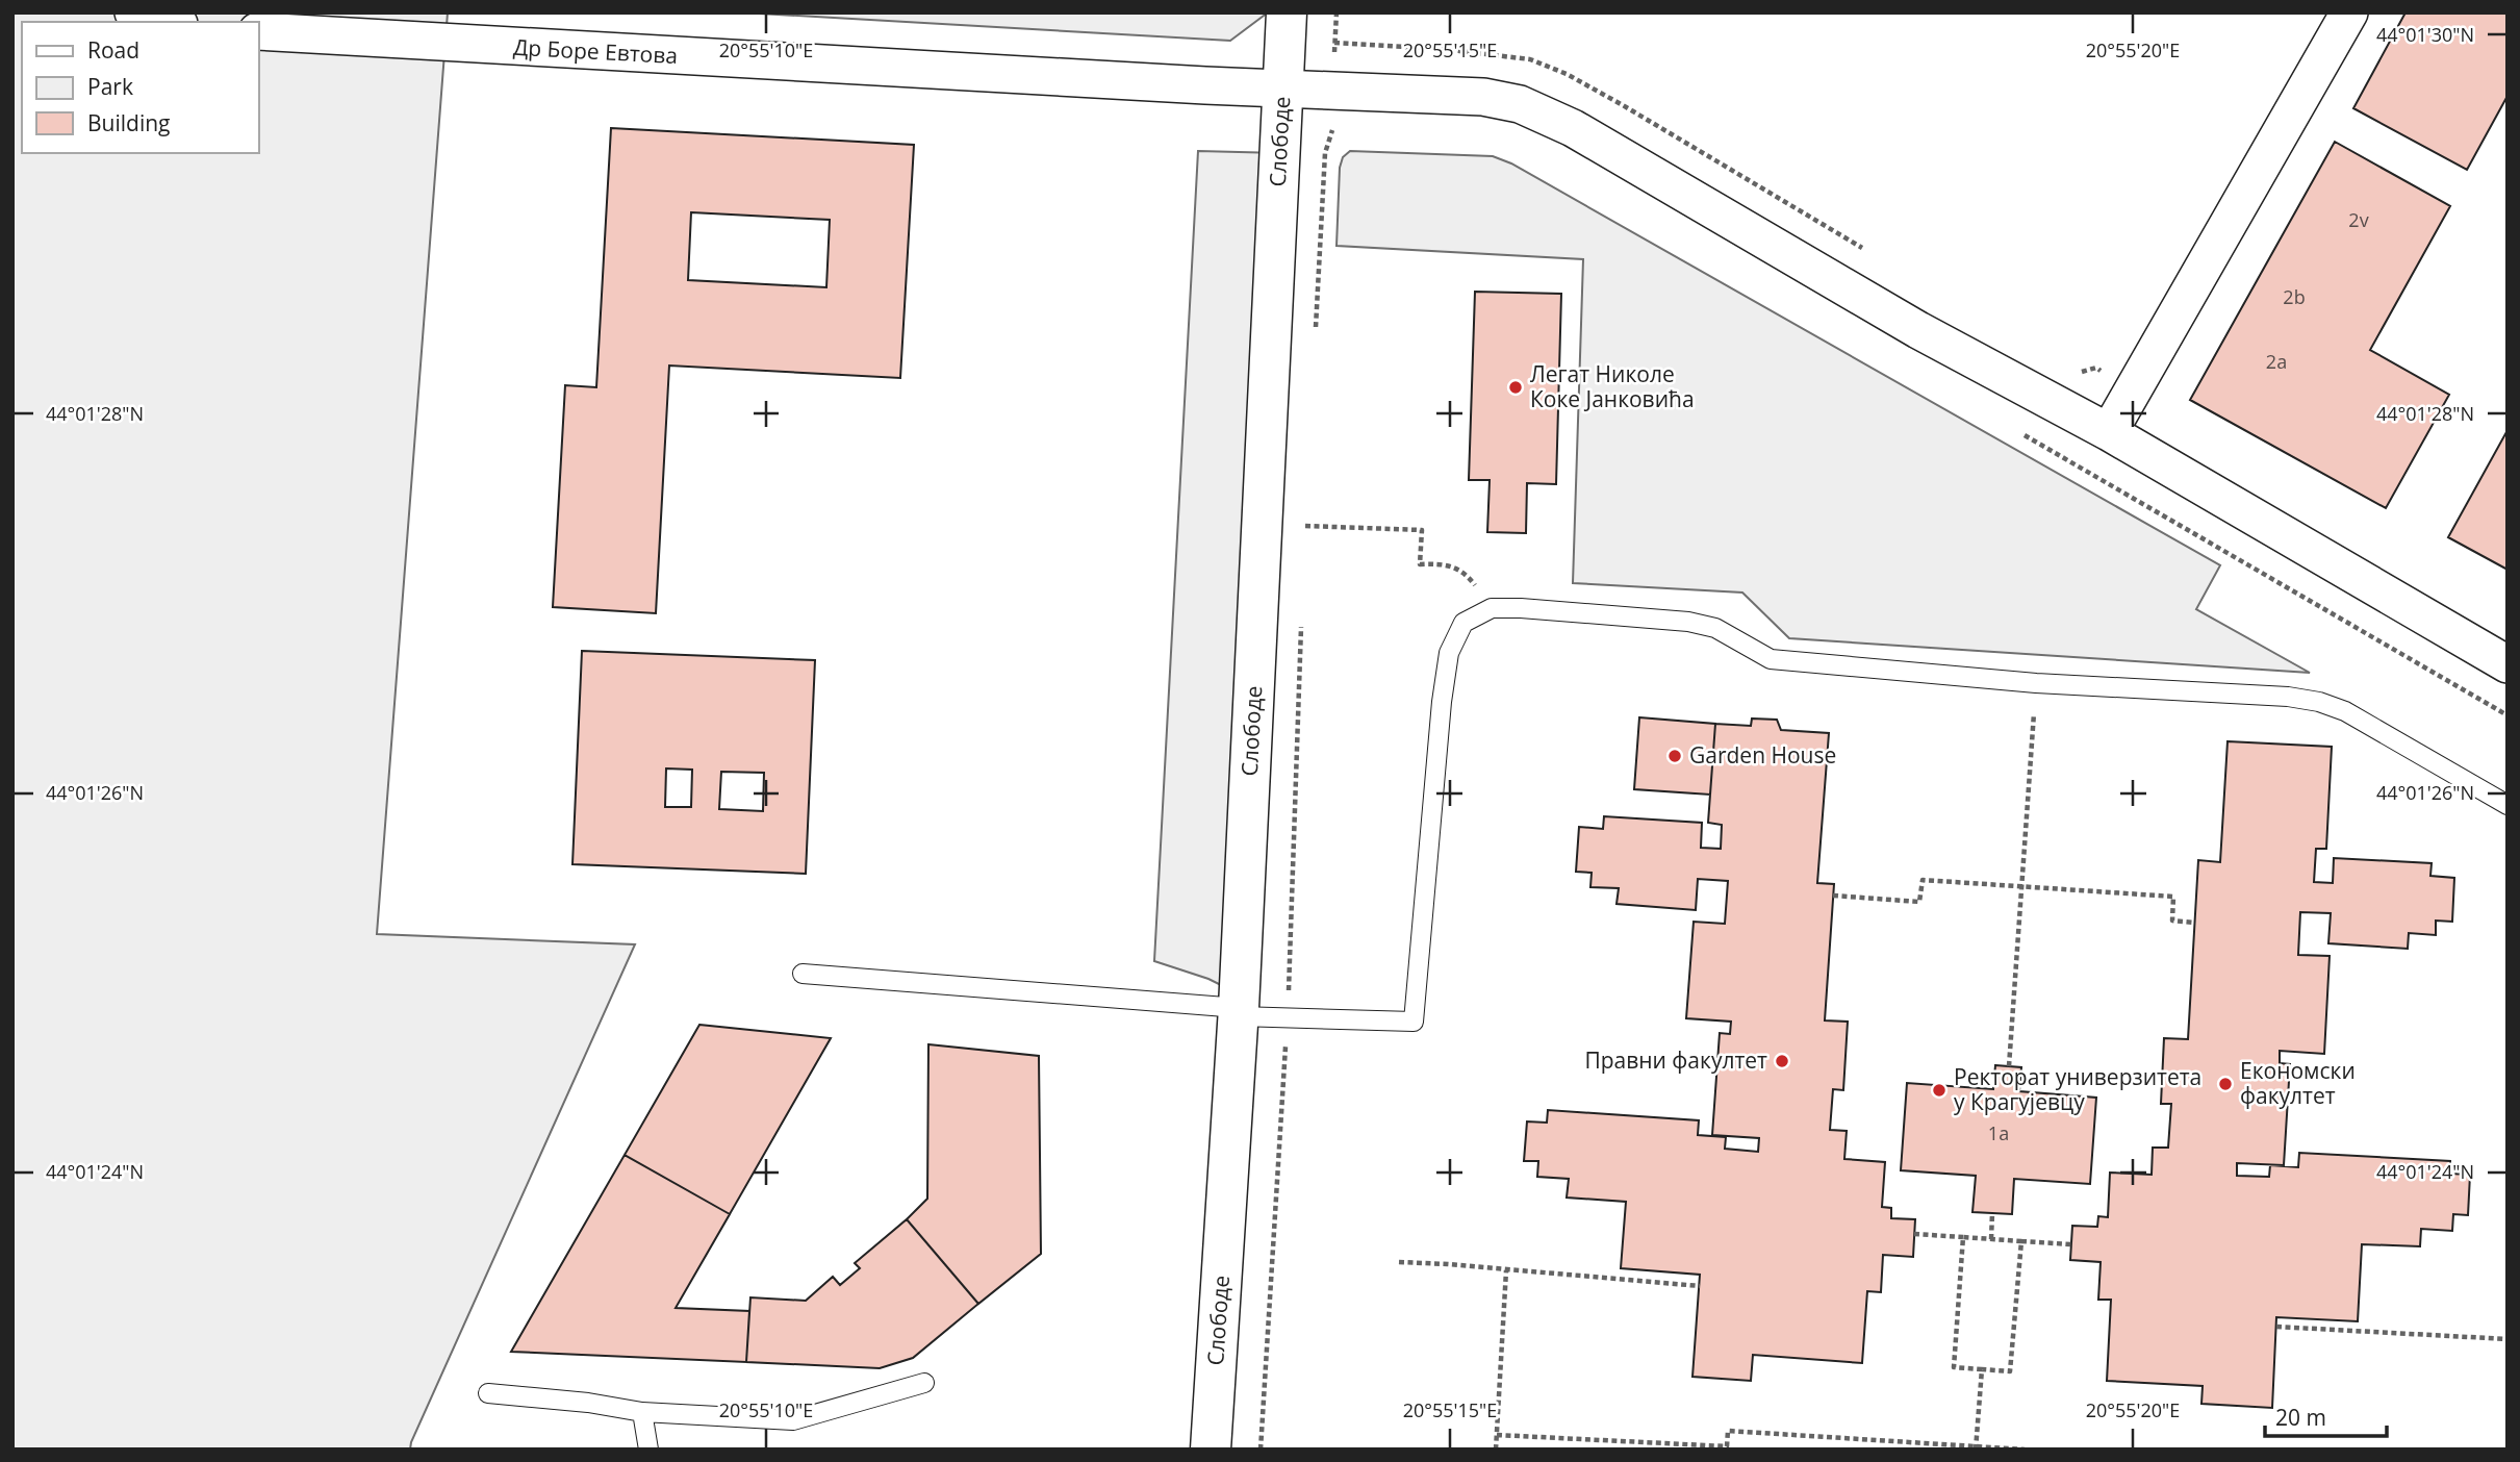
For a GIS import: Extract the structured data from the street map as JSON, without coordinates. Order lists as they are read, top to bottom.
{
  "streets": {
    "street": ["Др Боре Евтова", "Слободе"]
  },
  "crossings": [
    ["Др Боре Евтова", "Слободе"]
  ],
  "places": [
    "Легат Николе Коке Јанковића",
    "Garden House",
    "Правни факултет",
    "Економски факултет",
    "Ректорат универзитета у Крагујевцу"
  ],
  "house_numbers": [
    "2v",
    "2b",
    "2a",
    "1a"
  ],
  "legend": ["Road", "Park", "Building"],
  "scale_bar": "20 m",
  "coordinates": [
    "44°01'30\"N",
    "20°55'10\"E",
    "20°55'15\"E",
    "20°55'20\"E",
    "44°01'28\"N",
    "44°01'26\"N",
    "44°01'24\"N"
  ]
}
